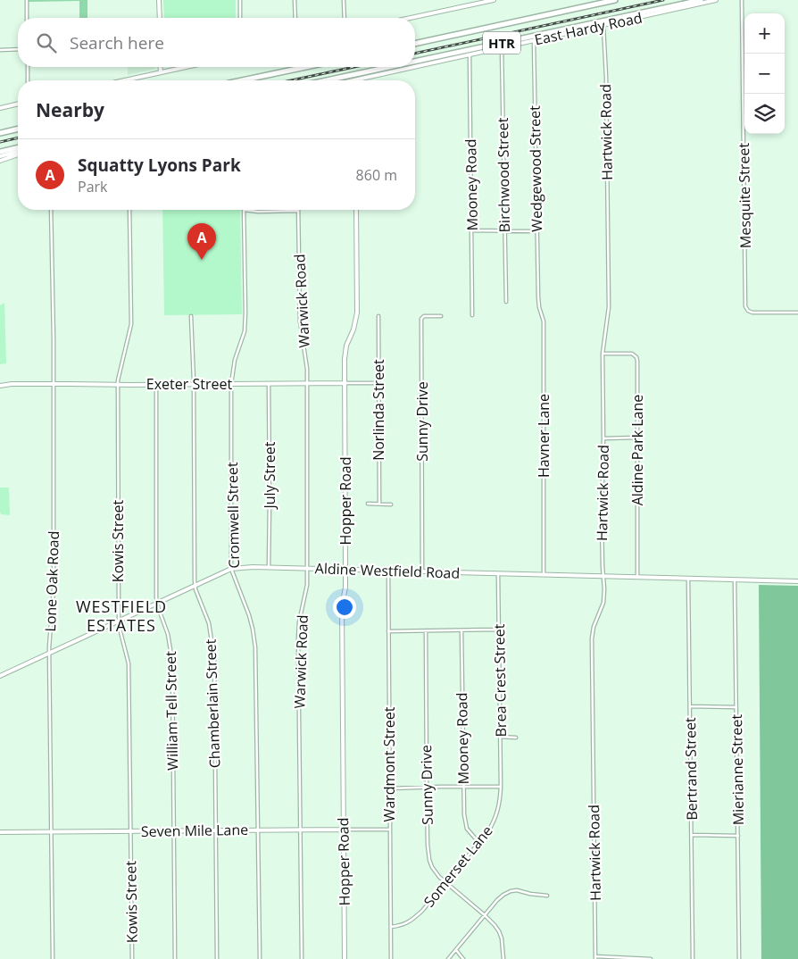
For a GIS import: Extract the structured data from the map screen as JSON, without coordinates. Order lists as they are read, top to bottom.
{
  "streets": {
    "highway": ["HTR"],
    "main road": [
      "East Hardy Road",
      "Exeter Street",
      "Hopper Road",
      "Aldine Westfield Road",
      "Seven Mile Lane"
    ],
    "street": [
      "Hartwick Road",
      "Wedgewood Street",
      "Birchwood Street",
      "Mooney Road",
      "Mesquite Street",
      "Warwick Road",
      "Norlinda Street",
      "Sunny Drive",
      "Havner Lane",
      "Aldine Park Lane",
      "July Street",
      "Cromwell Street",
      "Kowis Street",
      "Lone Oak Road",
      "Brea Crest Street",
      "Chamberlain Street",
      "William Tell Street",
      "Wardmont Street",
      "Bertrand Street",
      "Mierianne Street",
      "Somerset Lane"
    ]
  },
  "crossings": [
    ["East Hardy Road", "Hartwick Road"],
    ["East Hardy Road", "Wedgewood Street"],
    ["East Hardy Road", "Birchwood Street"],
    ["East Hardy Road", "Mooney Road"],
    ["Hartwick Road", "Aldine Park Lane"],
    ["Hartwick Road", "Aldine Westfield Road"],
    ["Wedgewood Street", "Havner Lane"],
    ["Mooney Road", "Somerset Lane"],
    ["Warwick Road", "Exeter Street"],
    ["Warwick Road", "Aldine Westfield Road"],
    ["Warwick Road", "Seven Mile Lane"],
    ["Exeter Street", "Norlinda Street"],
    ["Exeter Street", "July Street"],
    ["Exeter Street", "Hopper Road"],
    ["Exeter Street", "Cromwell Street"],
    ["Exeter Street", "Kowis Street"],
    ["Exeter Street", "Lone Oak Road"],
    ["Exeter Street", "Chamberlain Street"],
    ["Exeter Street", "William Tell Street"],
    ["Sunny Drive", "Aldine Westfield Road"],
    ["Sunny Drive", "Somerset Lane"],
    ["Havner Lane", "Aldine Westfield Road"],
    ["Aldine Park Lane", "Aldine Westfield Road"],
    ["July Street", "Aldine Westfield Road"],
    ["Hopper Road", "Aldine Westfield Road"],
    ["Hopper Road", "Seven Mile Lane"],
    ["Cromwell Street", "Aldine Westfield Road"],
    ["Cromwell Street", "Seven Mile Lane"],
    ["Kowis Street", "Aldine Westfield Road"],
    ["Kowis Street", "Seven Mile Lane"],
    ["Aldine Westfield Road", "Lone Oak Road"],
    ["Aldine Westfield Road", "Brea Crest Street"],
    ["Aldine Westfield Road", "Chamberlain Street"],
    ["Aldine Westfield Road", "William Tell Street"],
    ["Aldine Westfield Road", "Wardmont Street"],
    ["Aldine Westfield Road", "Bertrand Street"],
    ["Aldine Westfield Road", "Mierianne Street"],
    ["Lone Oak Road", "Seven Mile Lane"],
    ["Brea Crest Street", "Somerset Lane"],
    ["Chamberlain Street", "Seven Mile Lane"],
    ["William Tell Street", "Seven Mile Lane"],
    ["Wardmont Street", "Seven Mile Lane"],
    ["Wardmont Street", "Somerset Lane"]
  ],
  "districts": ["WESTFIELD ESTATES"],
  "page": {
    "map_buttons": ["+", "−"],
    "search": "Search here",
    "heading": "Nearby",
    "list": [
      {
        "mark": "A",
        "name": "Squatty Lyons Park",
        "note": "Park",
        "value": "860 m"
      }
    ],
    "pins": "A"
  }
}
